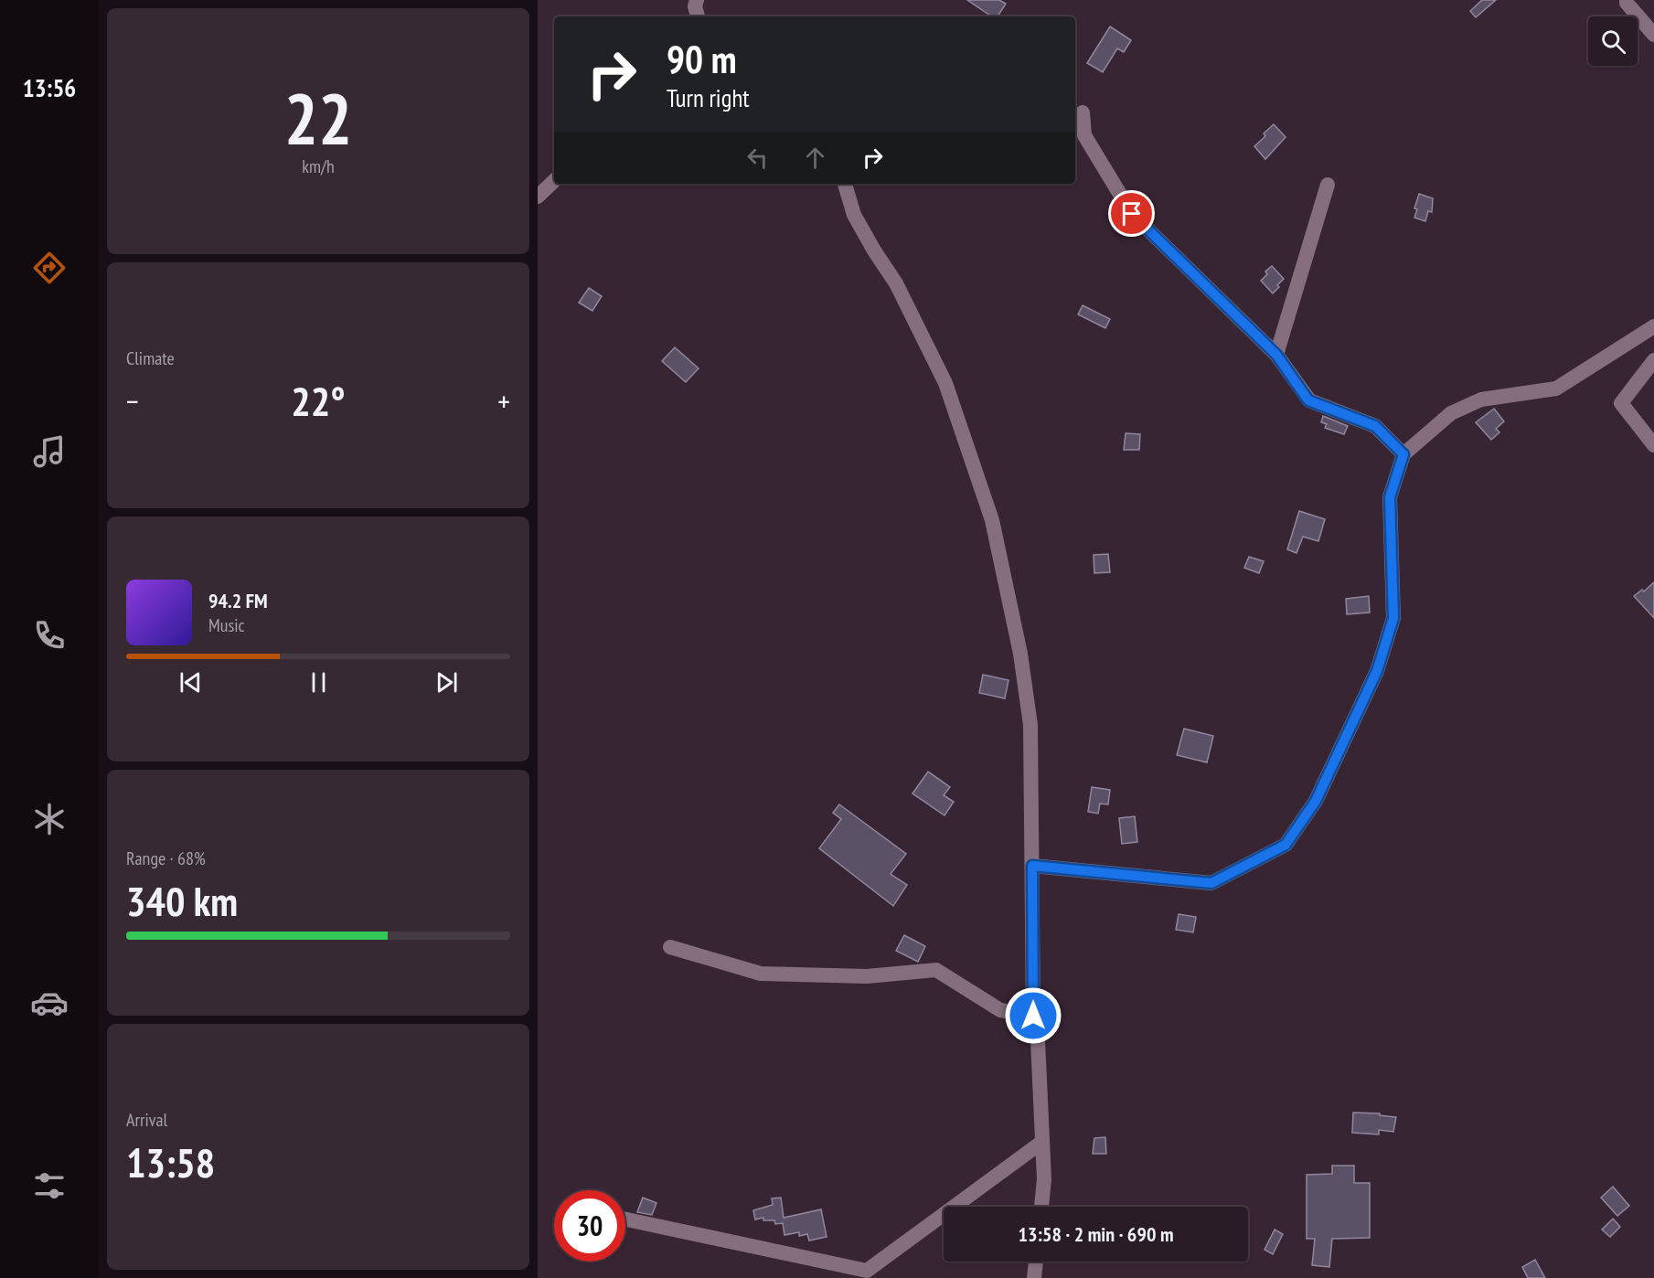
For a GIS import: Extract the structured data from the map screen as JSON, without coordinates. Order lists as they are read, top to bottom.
{
  "page": {
    "tabs": "13:56",
    "tile": [
      ["22", "km/h"],
      "Climate",
      ["Range · 68%", "340 km"],
      ["Arrival", "13:58"]
    ],
    "turn": ["90 m", "Turn right"],
    "heat": ["−", "22°", "+"],
    "song": ["94.2 FM", "Music"],
    "limit": "30",
    "trip": "13:58 · 2 min · 690 m"
  }
}
